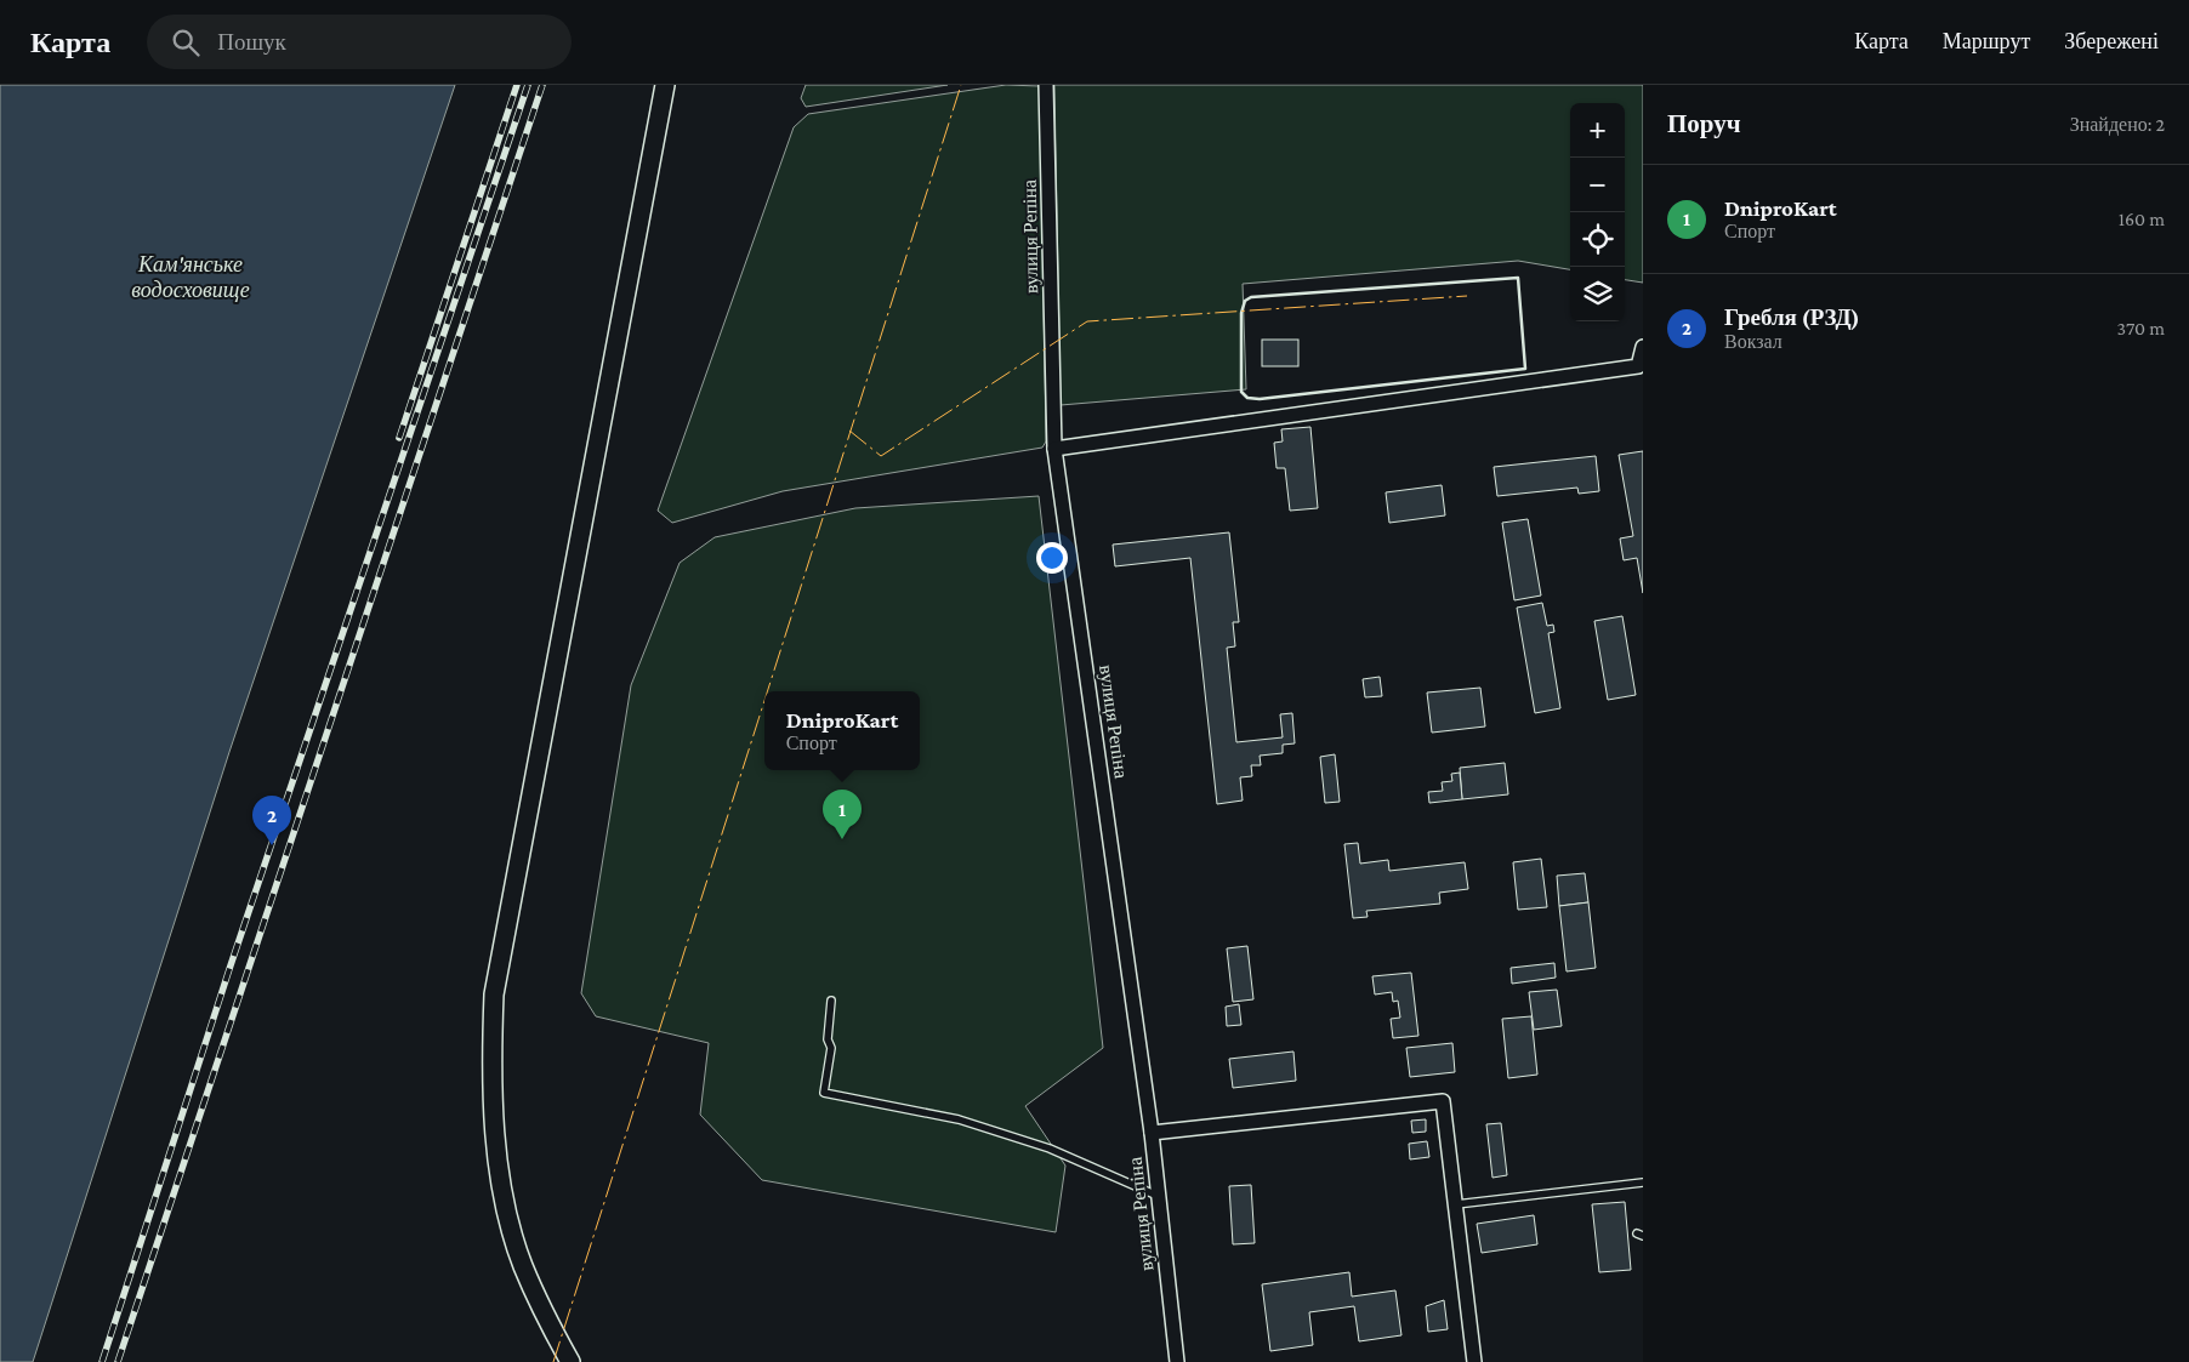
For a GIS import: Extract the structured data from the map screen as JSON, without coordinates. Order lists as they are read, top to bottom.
{
  "streets": {
    "street": ["вулиця Репіна"]
  },
  "water": ["Кам'янське водосховище"],
  "page": {
    "header": "Карта",
    "search": "Пошук",
    "nav": ["Карта", "Маршрут", "Збережені"],
    "heading": ["Поруч", "Знайдено: 2"],
    "map_buttons": ["+", "−"],
    "list": [
      {
        "mark": "1",
        "name": "DniproKart",
        "note": "Спорт",
        "value": "160 m"
      },
      {
        "mark": "2",
        "name": "Гребля (РЗД)",
        "note": "Вокзал",
        "value": "370 m"
      }
    ],
    "popup": ["DniproKart", "Спорт"],
    "pins": ["1", "2"]
  }
}
